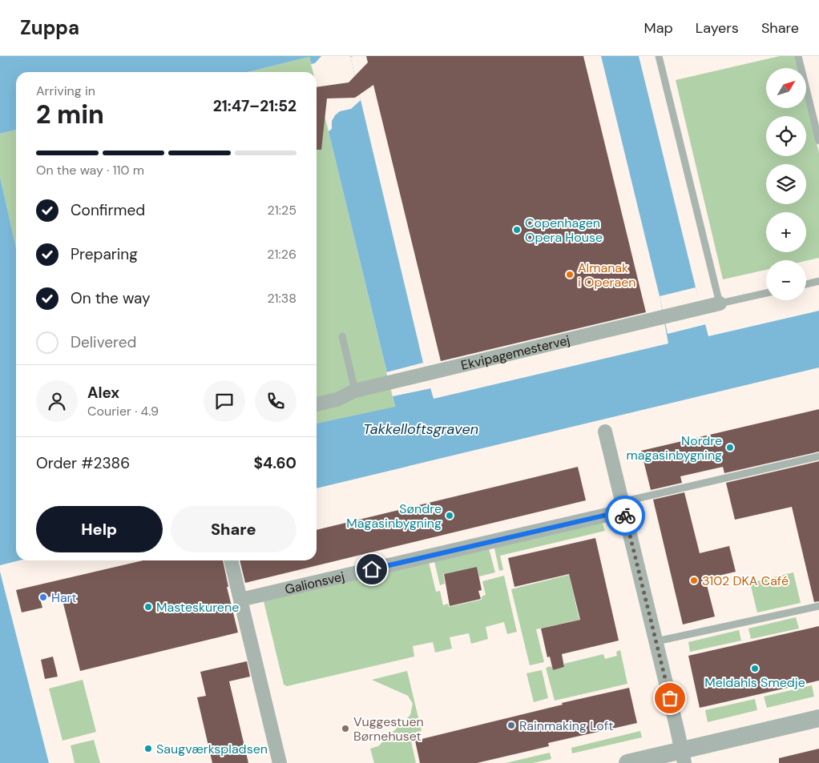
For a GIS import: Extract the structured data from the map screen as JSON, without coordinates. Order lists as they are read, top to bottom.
{
  "streets": {
    "street": ["Ekvipagemestervej", "Galionsvej"]
  },
  "water": ["Takkelloftsgraven"],
  "places": [
    "Copenhagen Opera House",
    "Almanak i Operaen",
    "Nordre magasinbygning",
    "Søndre Magasinbygning",
    "3102 DKA Café",
    "Hart",
    "Masteskurene",
    "Meldahls Smedje",
    "Rainmaking Loft",
    "Vuggestuen Børnehuset",
    "Saugværkspladsen"
  ],
  "north": "top right",
  "page": {
    "header": "Zuppa",
    "nav": ["Map", "Layers", "Share"],
    "map_buttons": ["+", "−"],
    "heading": ["2 min", "Arriving in", "21:47–21:52"],
    "panel": [
      "Alex",
      "Courier · 4.9",
      "Order #2386",
      "$4.60"
    ],
    "bar": "On the way · 110 m",
    "list": [
      ["Confirmed", "21:25"],
      ["Preparing", "21:26"],
      ["On the way", "21:38"],
      "Delivered"
    ],
    "buttons": ["Help", "Share"]
  }
}
